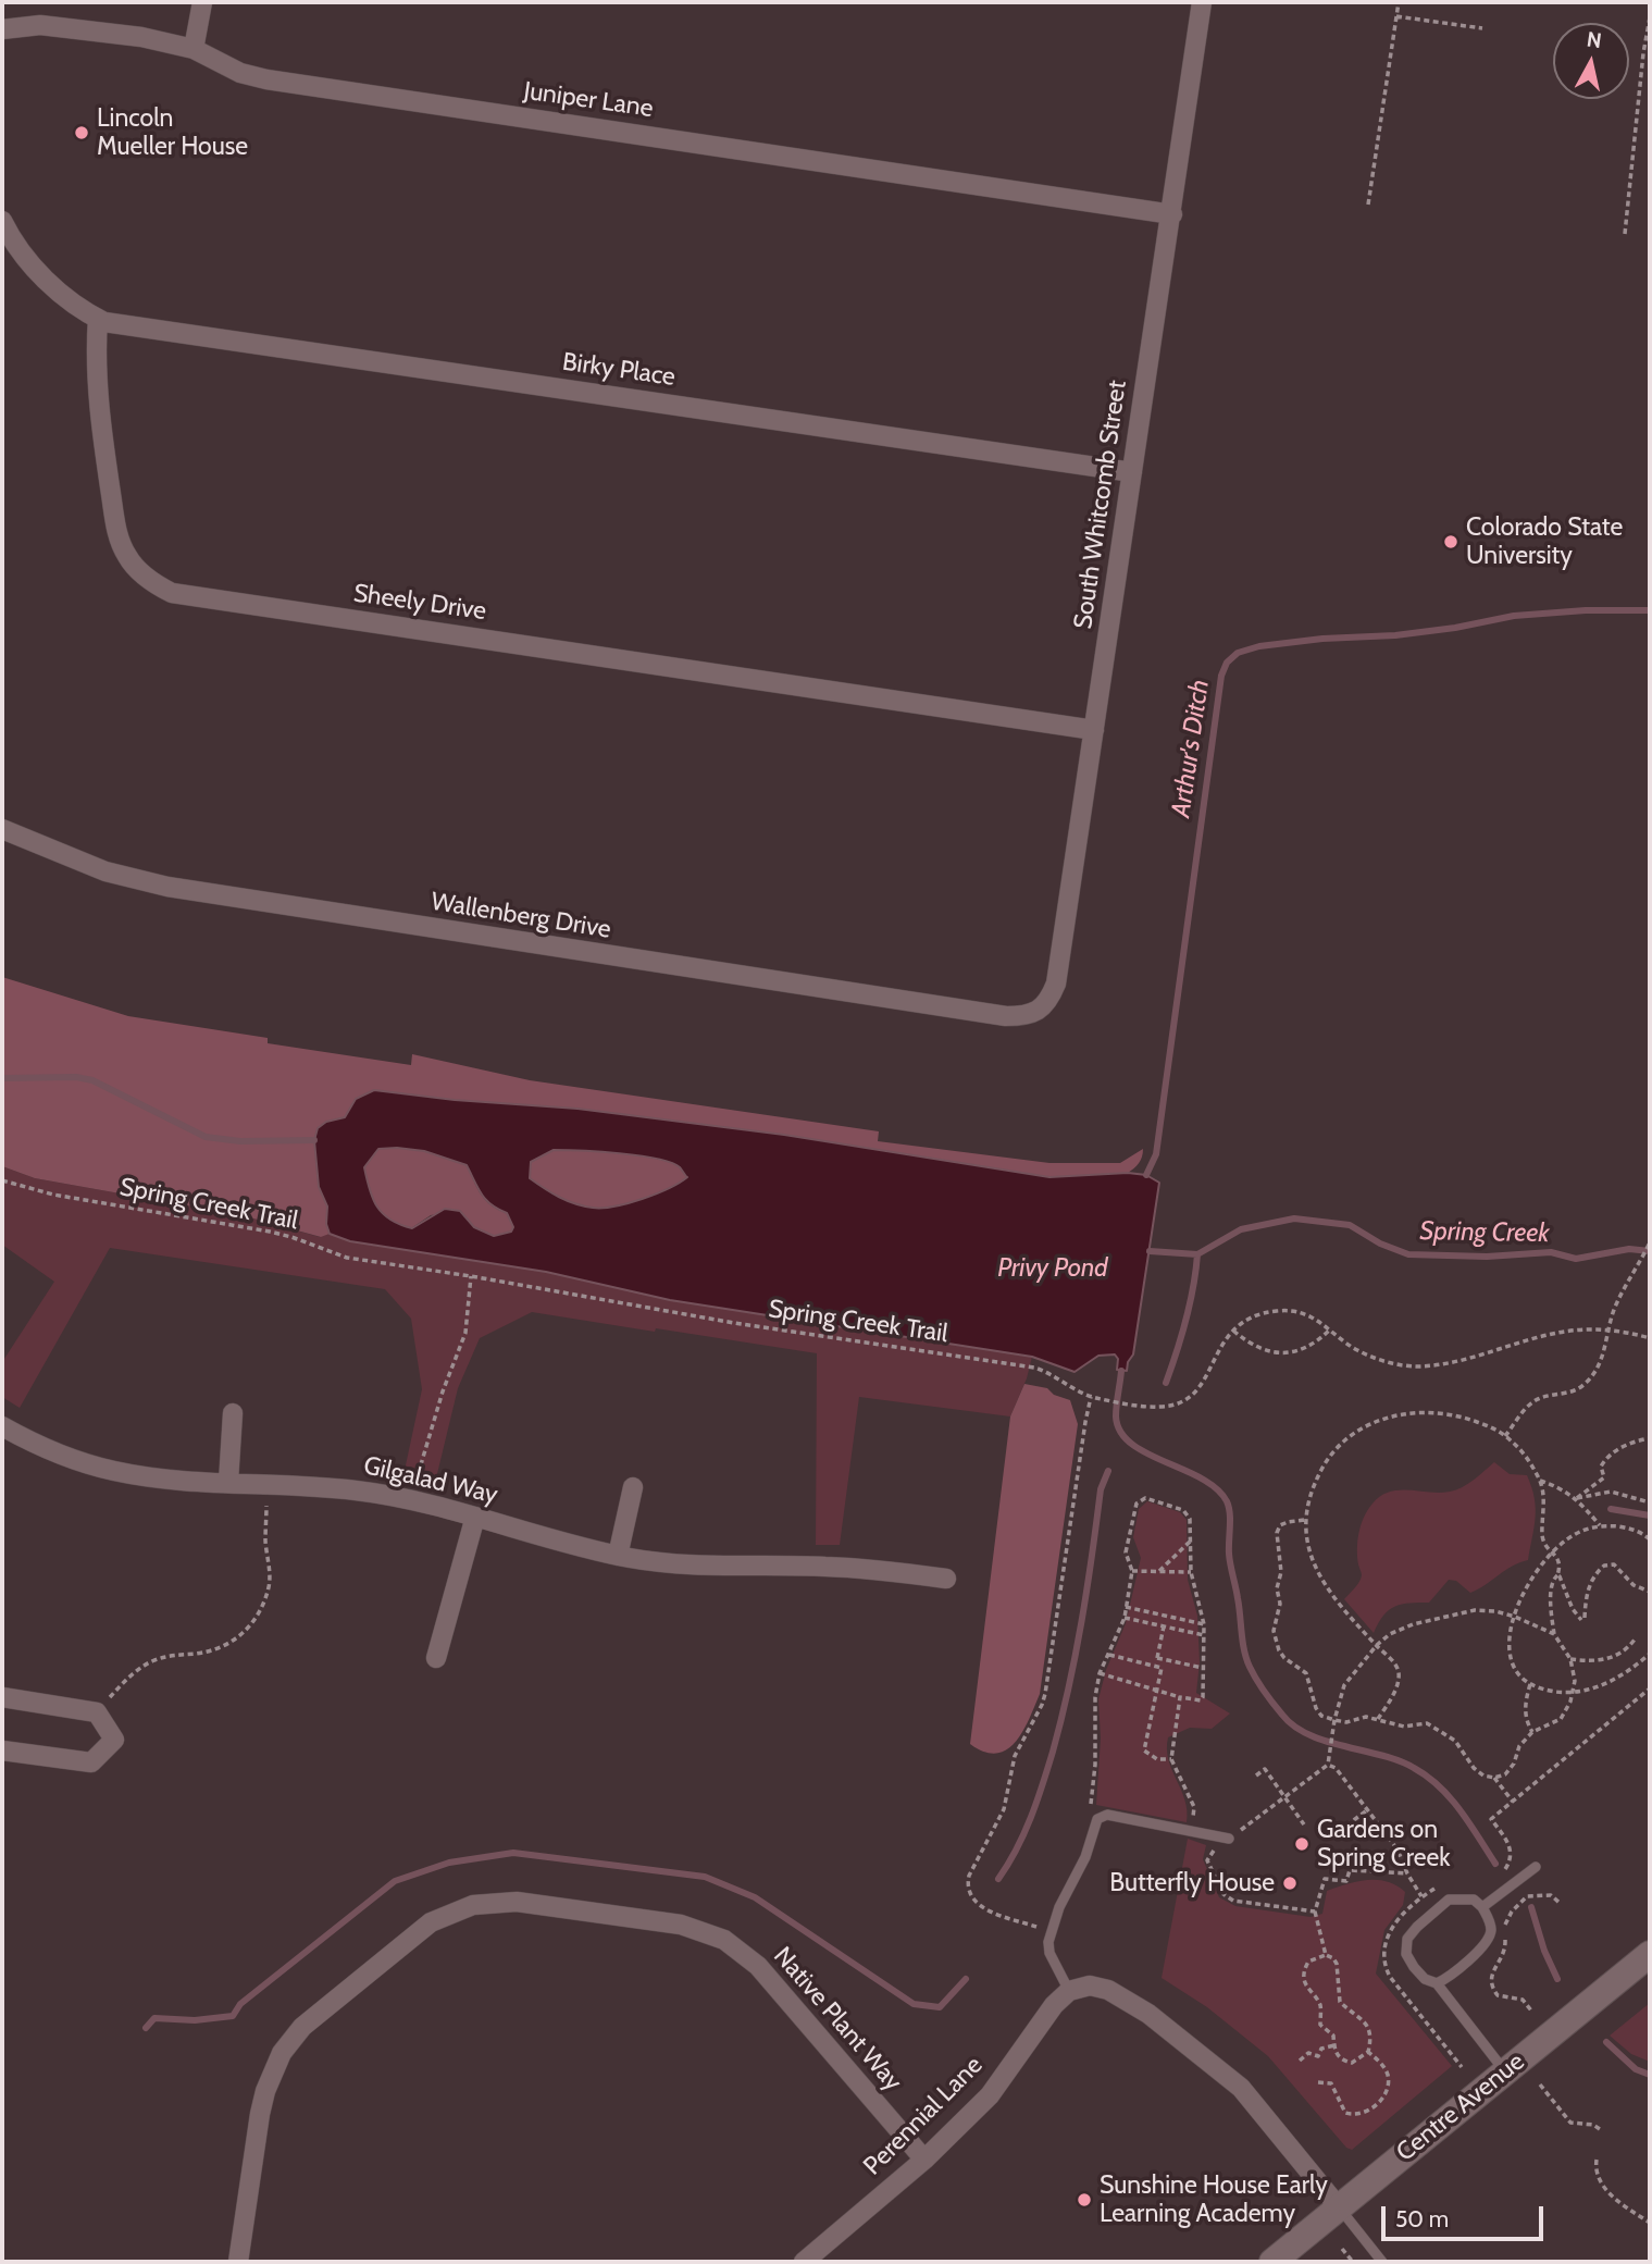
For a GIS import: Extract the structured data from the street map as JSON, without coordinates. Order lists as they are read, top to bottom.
{
  "streets": {
    "street": [
      "Juniper Lane",
      "Birky Place",
      "South Whitcomb Street",
      "Sheely Drive",
      "Wallenberg Drive",
      "Gilgalad Way",
      "Native Plant Way",
      "Centre Avenue",
      "Perennial Lane"
    ],
    "path": ["Spring Creek Trail"]
  },
  "crossings": [
    ["Juniper Lane", "South Whitcomb Street"],
    ["Birky Place", "South Whitcomb Street"],
    ["Birky Place", "Sheely Drive"],
    ["South Whitcomb Street", "Sheely Drive"],
    ["South Whitcomb Street", "Wallenberg Drive"],
    ["Native Plant Way", "Perennial Lane"]
  ],
  "water": ["Arthur's Ditch", "Spring Creek", "Privy Pond"],
  "places": [
    "Lincoln Mueller House",
    "Colorado State University",
    "Gardens on Spring Creek",
    "Butterfly House",
    "Sunshine House Early Learning Academy"
  ],
  "scale_bar": "50 m",
  "north": "top"
}
